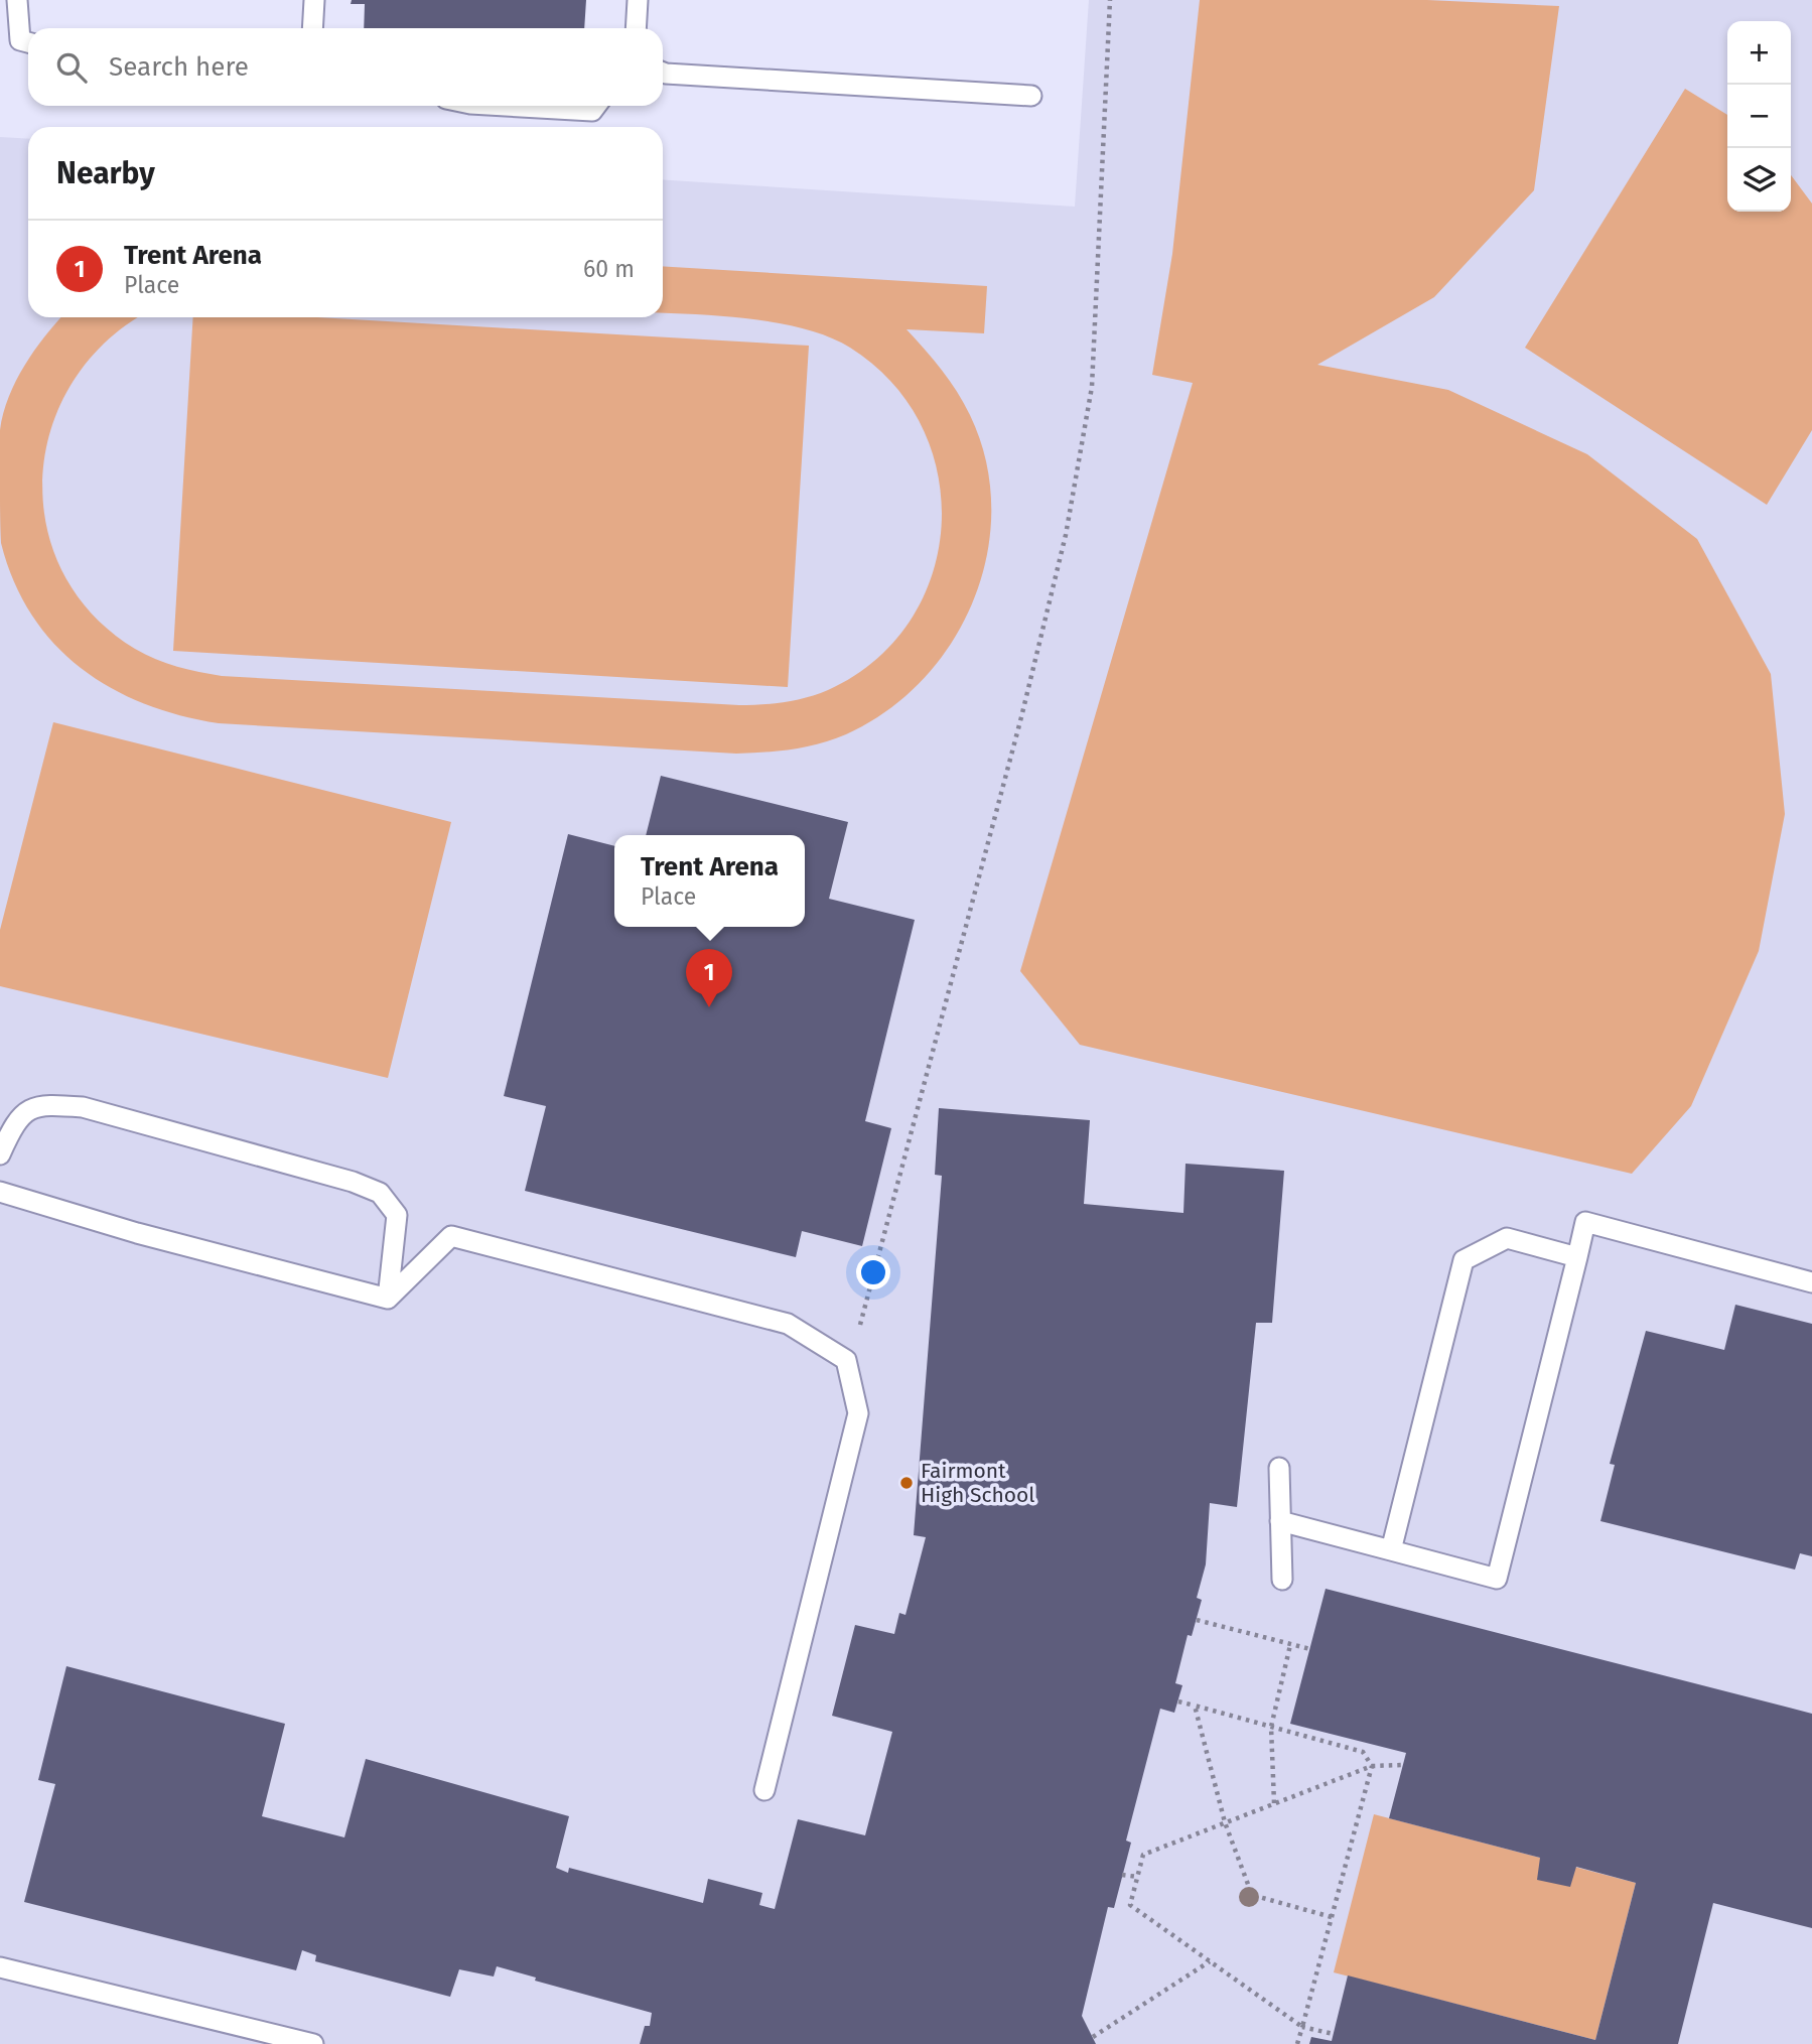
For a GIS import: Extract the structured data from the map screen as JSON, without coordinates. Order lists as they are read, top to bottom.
{
  "places": ["Fairmont High School"],
  "page": {
    "map_buttons": ["+", "−"],
    "search": "Search here",
    "heading": "Nearby",
    "list": [
      {
        "mark": "1",
        "name": "Trent Arena",
        "note": "Place",
        "value": "60 m"
      }
    ],
    "popup": ["Trent Arena", "Place"],
    "pins": "1"
  }
}
